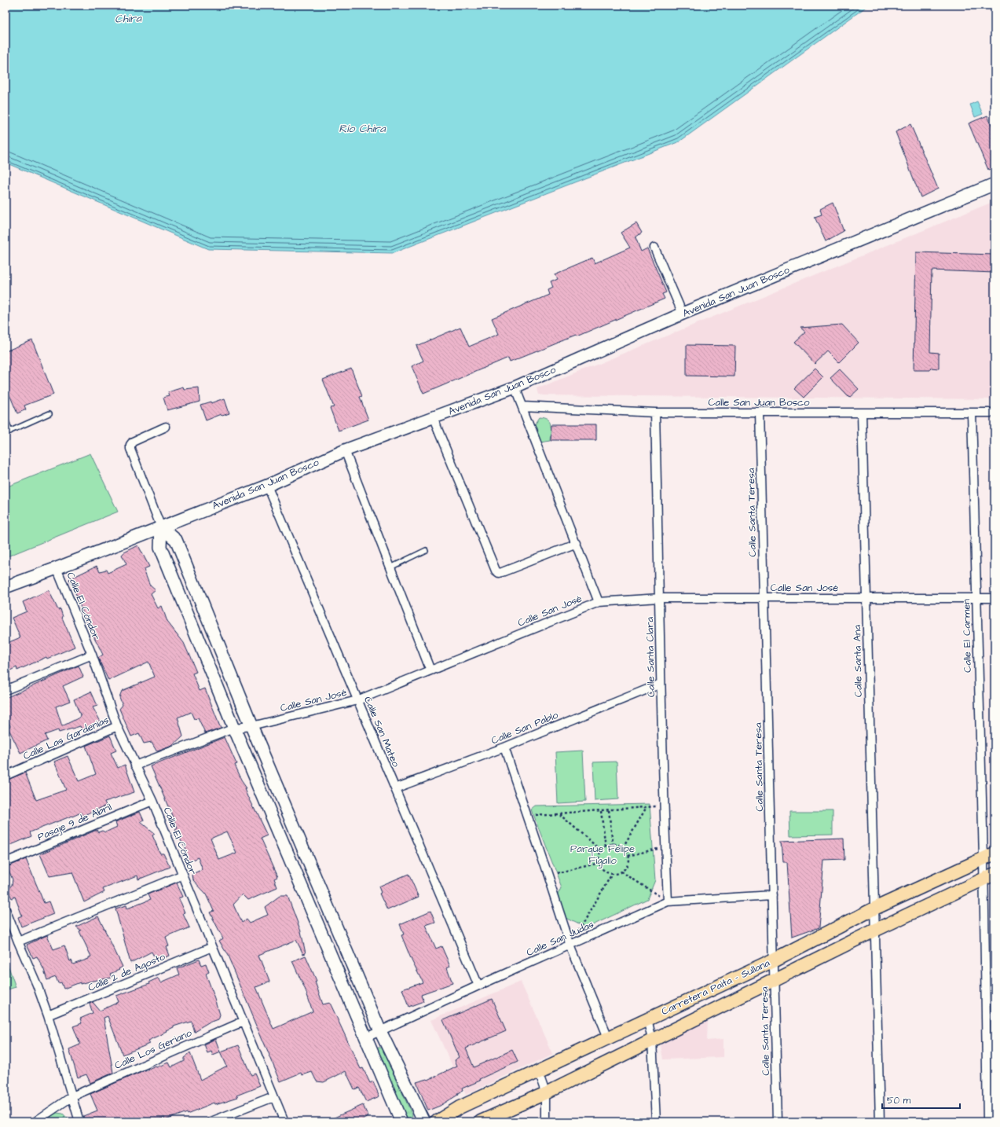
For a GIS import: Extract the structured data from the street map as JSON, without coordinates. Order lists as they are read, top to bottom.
{
  "streets": {
    "main road": ["Carretera Paita - Sullana"],
    "street": [
      "Avenida San Juan Bosco",
      "Calle San Juan Bosco",
      "Calle Santa Teresa",
      "Calle San José",
      "Calle El Cóndor",
      "Calle El Carmen",
      "Calle Santa Clara",
      "Calle Santa Ana",
      "Calle San Pablo",
      "Calle San Mateo",
      "Calle Las Gardenias",
      "Pasaje 9 de Abril",
      "Calle San Judas",
      "Calle 2 de Agosto",
      "Calle Los Geriano"
    ]
  },
  "crossings": [
    ["Avenida San Juan Bosco", "Calle El Cóndor"],
    ["Avenida San Juan Bosco", "Calle San Mateo"],
    ["Calle San Juan Bosco", "Calle Santa Teresa"],
    ["Calle San Juan Bosco", "Calle El Carmen"],
    ["Calle San Juan Bosco", "Calle Santa Clara"],
    ["Calle San Juan Bosco", "Calle Santa Ana"],
    ["Calle Santa Teresa", "Calle San José"],
    ["Calle Santa Teresa", "Calle San Judas"],
    ["Calle Santa Teresa", "Carretera Paita - Sullana"],
    ["Calle San José", "Calle El Cóndor"],
    ["Calle San José", "Calle El Carmen"],
    ["Calle San José", "Calle Santa Clara"],
    ["Calle San José", "Calle Santa Ana"],
    ["Calle San José", "Calle San Mateo"],
    ["Calle El Cóndor", "Calle Las Gardenias"],
    ["Calle El Cóndor", "Pasaje 9 de Abril"],
    ["Calle El Cóndor", "Calle 2 de Agosto"],
    ["Calle El Cóndor", "Calle Los Geriano"],
    ["Calle El Carmen", "Carretera Paita - Sullana"],
    ["Calle Santa Clara", "Calle San Pablo"],
    ["Calle Santa Clara", "Calle San Judas"],
    ["Calle Santa Ana", "Carretera Paita - Sullana"],
    ["Calle San Pablo", "Calle San Mateo"],
    ["Calle San Mateo", "Calle San Judas"]
  ],
  "water": ["Chira", "Río Chira"],
  "parks": ["Parque Felipe Figallo"],
  "scale_bar": "50 m"
}
